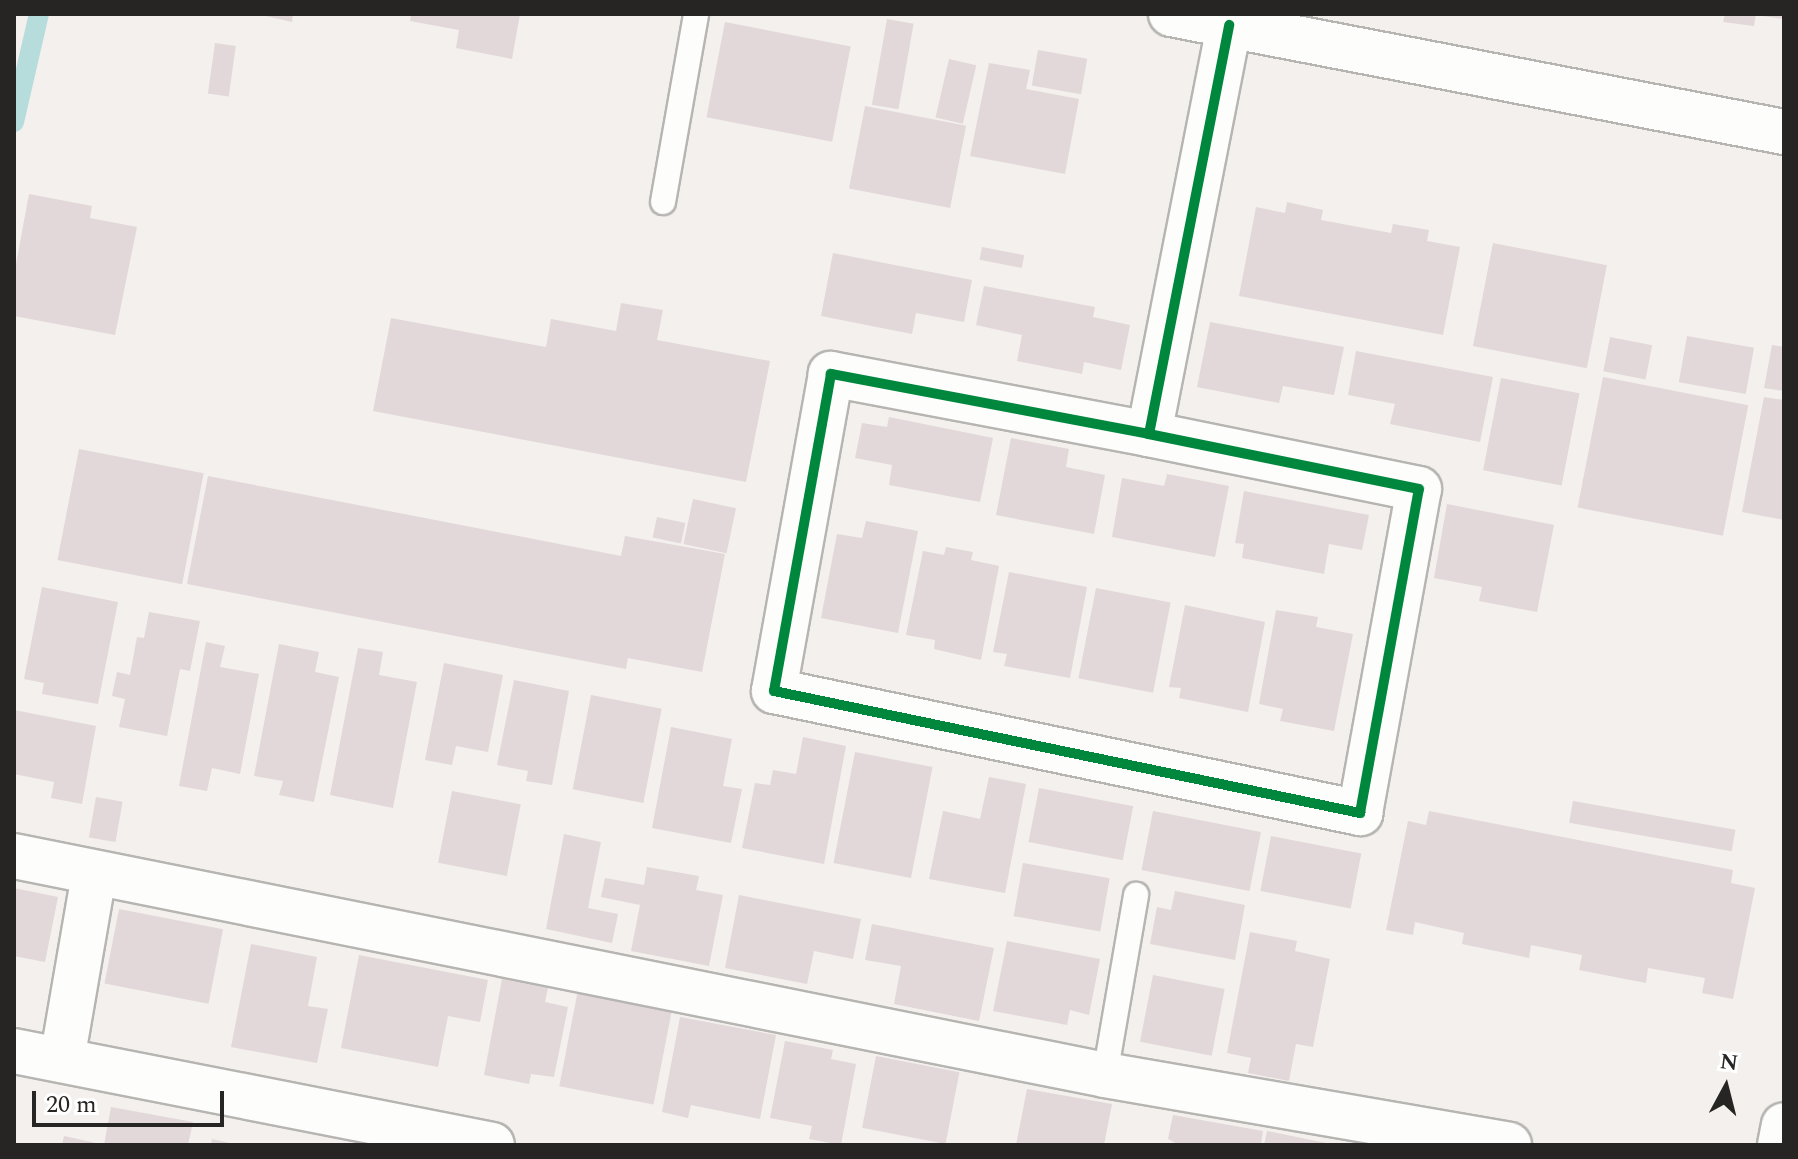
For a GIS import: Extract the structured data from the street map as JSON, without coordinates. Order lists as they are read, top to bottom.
{
  "scale_bar": "20 m",
  "north": "top"
}
